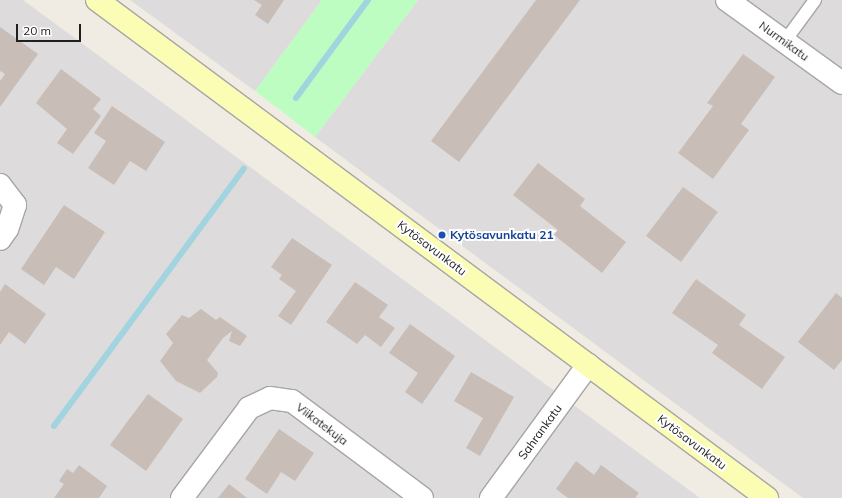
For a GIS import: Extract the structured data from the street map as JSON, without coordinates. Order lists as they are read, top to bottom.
{
  "streets": {
    "street": [
      "Nurmikatu",
      "Kytösavunkatu",
      "Viikatekuja",
      "Sahrankatu"
    ]
  },
  "crossings": [
    ["Kytösavunkatu", "Sahrankatu"]
  ],
  "places": ["Kytösavunkatu 21"],
  "scale_bar": "20 m"
}
